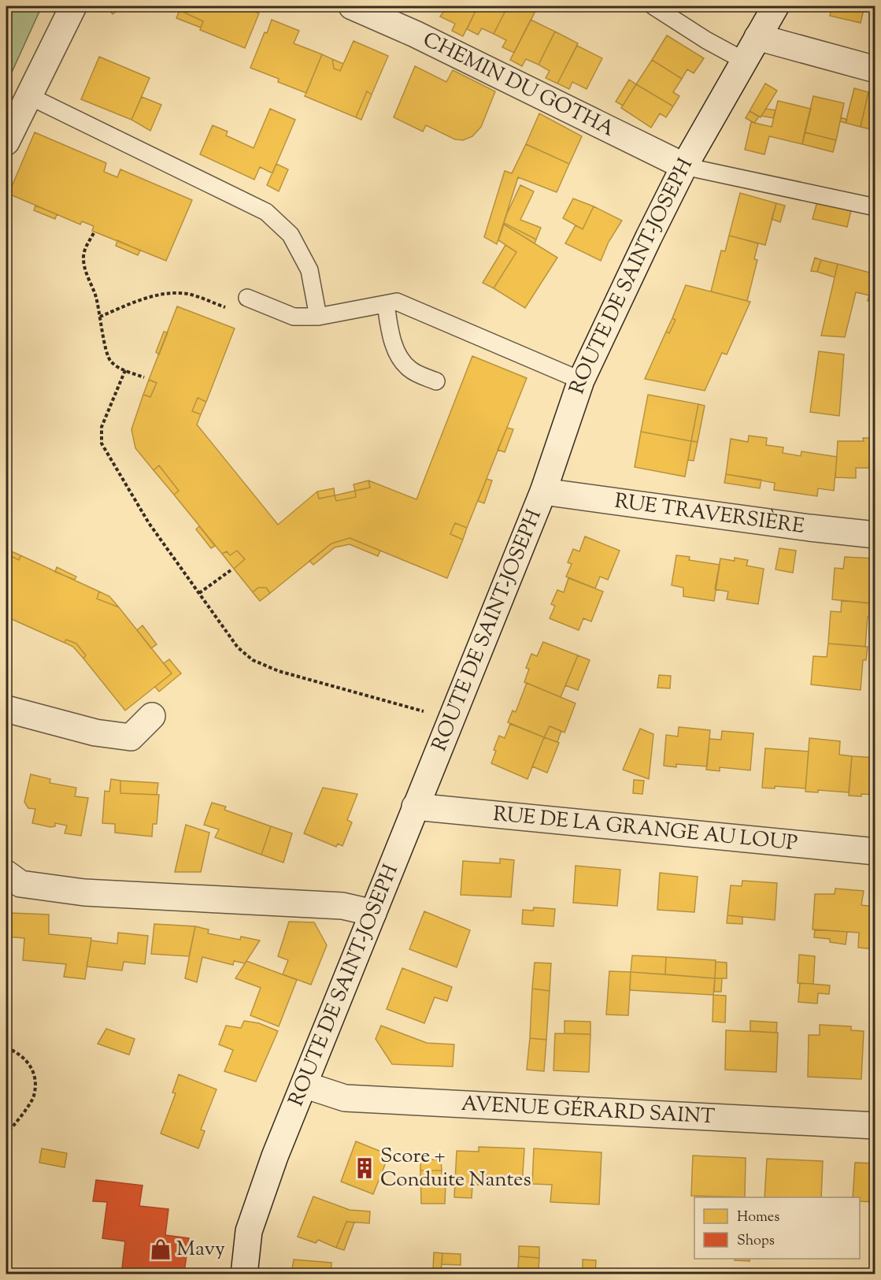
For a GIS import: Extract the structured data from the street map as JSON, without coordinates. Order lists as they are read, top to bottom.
{
  "streets": {
    "street": [
      "CHEMIN DU GOTHA",
      "ROUTE DE SAINT-JOSEPH",
      "RUE TRAVERSIÈRE",
      "RUE DE LA GRANGE AU LOUP",
      "AVENUE GÉRARD SAINT"
    ]
  },
  "crossings": [
    ["CHEMIN DU GOTHA", "ROUTE DE SAINT-JOSEPH"],
    ["ROUTE DE SAINT-JOSEPH", "RUE TRAVERSIÈRE"],
    ["ROUTE DE SAINT-JOSEPH", "RUE DE LA GRANGE AU LOUP"],
    ["ROUTE DE SAINT-JOSEPH", "AVENUE GÉRARD SAINT"]
  ],
  "places": {
    "building": ["Score + Conduite Nantes"],
    "shop": ["Mavy"]
  },
  "legend": ["Homes", "Shops"]
}
